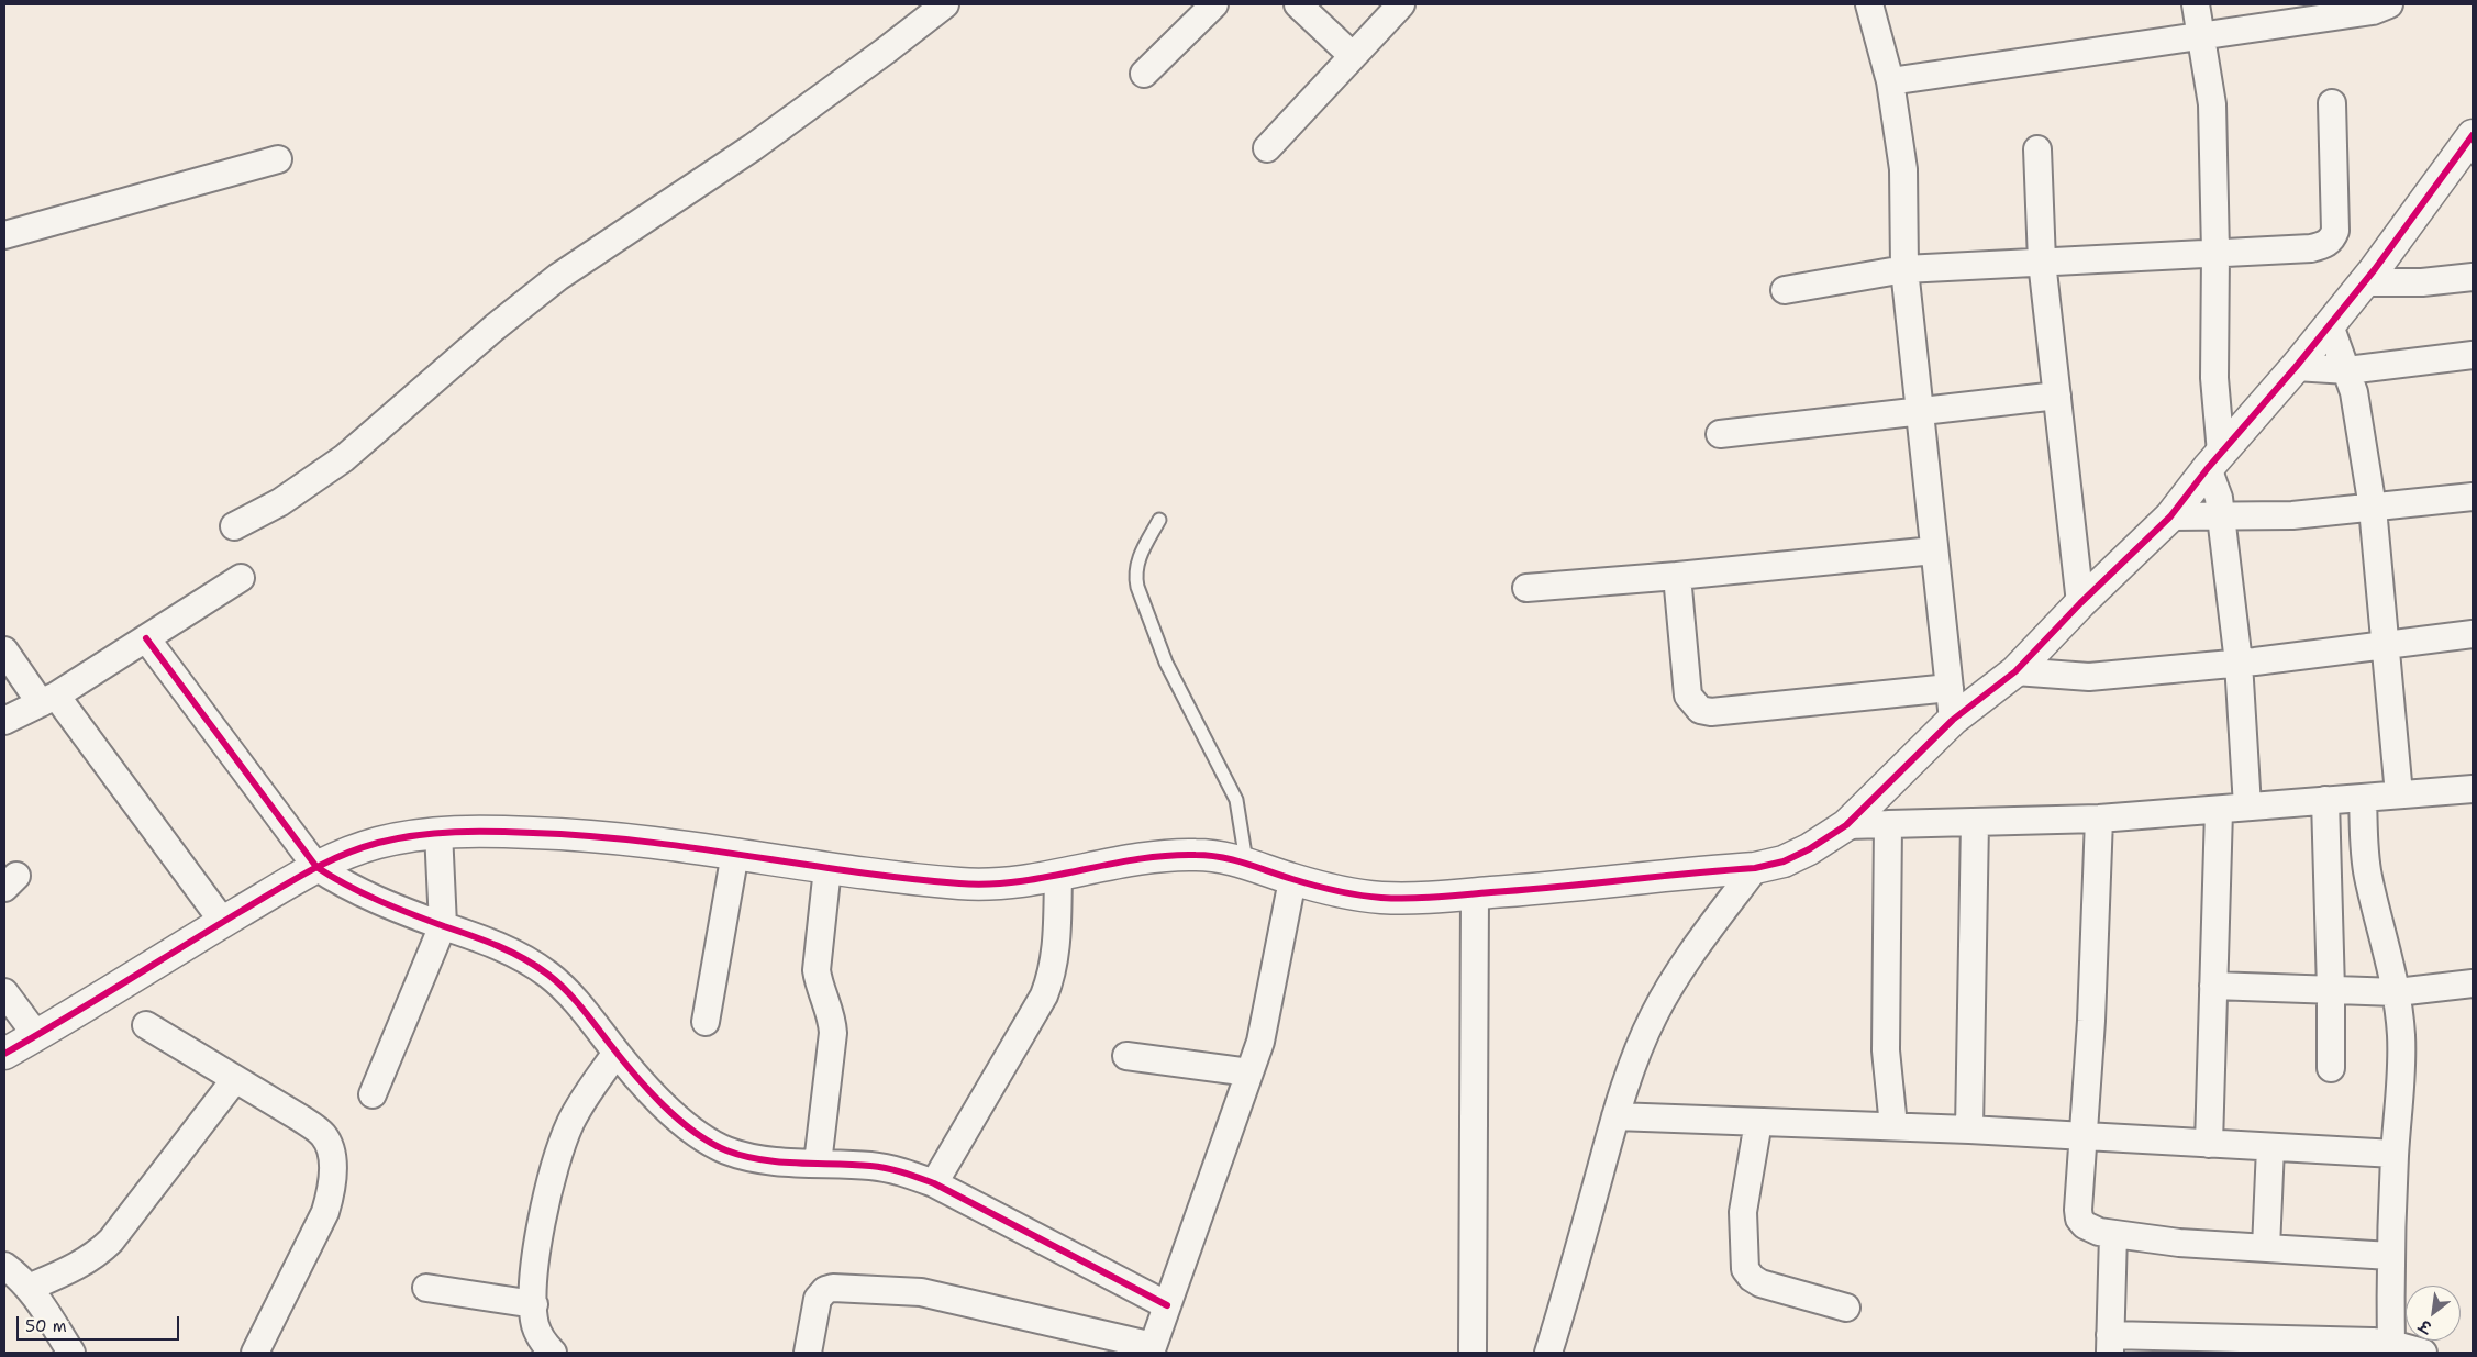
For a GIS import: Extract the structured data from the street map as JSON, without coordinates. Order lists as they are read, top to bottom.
{
  "scale_bar": "50 m",
  "north": "bottom left"
}
